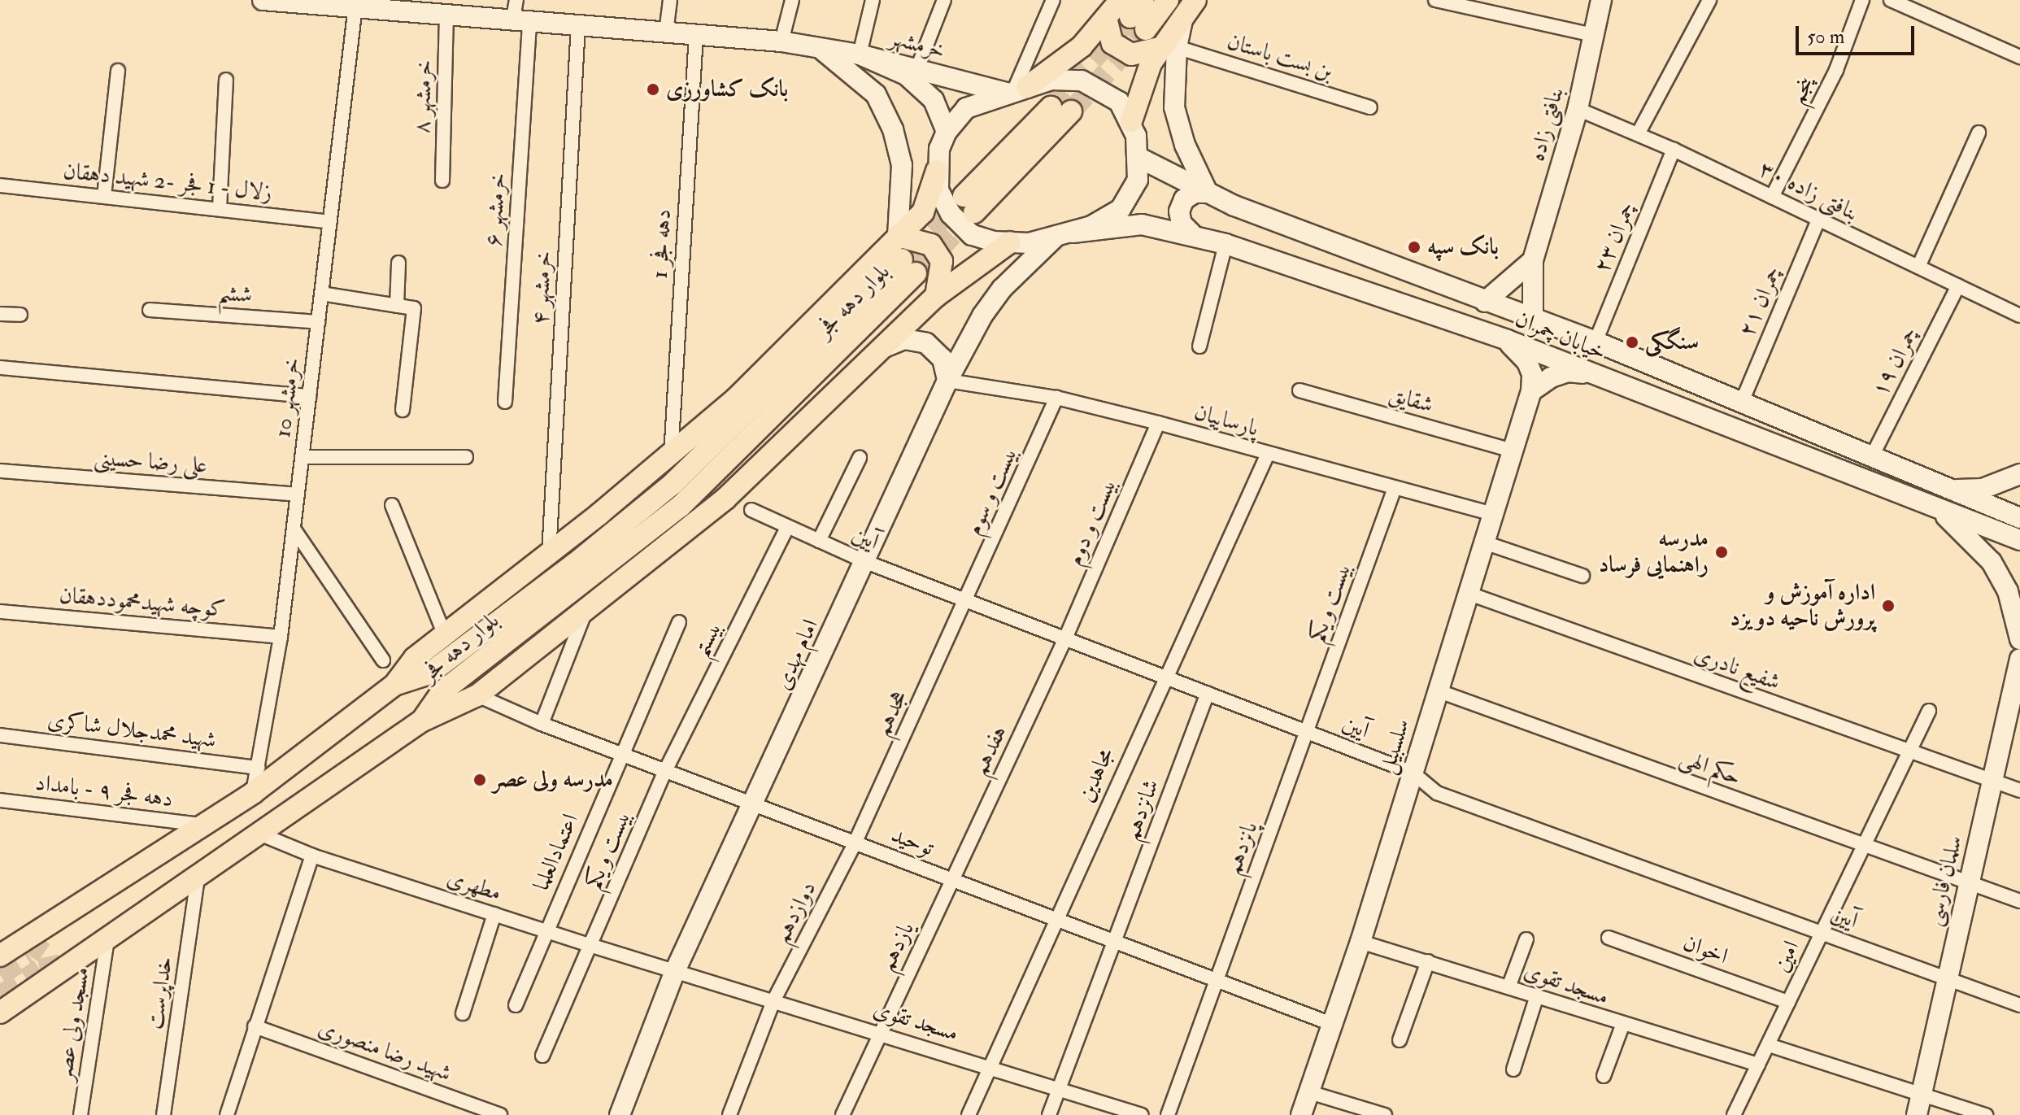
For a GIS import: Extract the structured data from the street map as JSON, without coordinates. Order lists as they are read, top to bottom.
{
  "streets": {
    "main road": [
      "خرمشهر",
      "بنافتی زاده",
      "بلوار دهه فجر",
      "خیابان چمران",
      "امام مهدی",
      "سلسبیل",
      "سلمان فارسی"
    ],
    "street": [
      "بن بست باستان",
      "پنجم",
      "خرمشهر ۸",
      "زلال - 1 فجر -2 شهید دهقان",
      "بنافتی زاده ۳۰",
      "خرمشهر ۶",
      "چمران ۲۳",
      "دهه فجر 1",
      "خرمشهر ۴",
      "ششم",
      "چمران ۲۱",
      "چمران ۱۹",
      "خرمشهر 10",
      "شقایق",
      "پارساییان",
      "علی رضا حسینی",
      "بیست و سوم",
      "بیست و دوم",
      "آیین",
      "کوچه شهیدمحموددهقان",
      "بیست و یکم",
      "بیستم",
      "شفیع نادری",
      "هجدهم",
      "شهید محمدجلال شاکری",
      "هفدهم",
      "حکم الهی",
      "مجاهدین",
      "دهه فجر ۹ - بامداد",
      "شانزدهم",
      "توحید",
      "پانزدهم",
      "اعتمادالعلما",
      "مطهری",
      "دوازدهم",
      "یازدهم",
      "اخوان",
      "امین",
      "مسجد تقوی",
      "خداپرست",
      "مسجد ولی عصر",
      "شهید رضا منصوری"
    ]
  },
  "crossings": [
    ["خرمشهر", "خیابان چمران"],
    ["خرمشهر", "امام مهدی"],
    ["پنجم", "بنافتی زاده ۳۰"],
    ["بنافتی زاده", "بنافتی زاده ۳۰"],
    ["بنافتی زاده", "خیابان چمران"],
    ["زلال - 1 فجر -2 شهید دهقان", "خرمشهر 10"],
    ["بنافتی زاده ۳۰", "چمران ۲۳"],
    ["بنافتی زاده ۳۰", "چمران ۲۱"],
    ["بنافتی زاده ۳۰", "چمران ۱۹"],
    ["چمران ۲۳", "خیابان چمران"],
    ["ششم", "خرمشهر 10"],
    ["بلوار دهه فجر", "خرمشهر 10"],
    ["بلوار دهه فجر", "دهه فجر ۹ - بامداد"],
    ["بلوار دهه فجر", "مطهری"],
    ["بلوار دهه فجر", "خداپرست"],
    ["بلوار دهه فجر", "مسجد ولی عصر"],
    ["چمران ۲۱", "خیابان چمران"],
    ["خیابان چمران", "چمران ۱۹"],
    ["خیابان چمران", "امام مهدی"],
    ["خیابان چمران", "سلسبیل"],
    ["خرمشهر 10", "علی رضا حسینی"],
    ["خرمشهر 10", "کوچه شهیدمحموددهقان"],
    ["خرمشهر 10", "شهید محمدجلال شاکری"],
    ["شقایق", "سلسبیل"],
    ["پارساییان", "بیست و سوم"],
    ["پارساییان", "بیست و دوم"],
    ["پارساییان", "بیست و یکم"],
    ["پارساییان", "امام مهدی"],
    ["پارساییان", "سلسبیل"],
    ["پارساییان", "مجاهدین"],
    ["بیست و سوم", "آیین"],
    ["بیست و سوم", "هجدهم"],
    ["بیست و دوم", "آیین"],
    ["بیست و دوم", "هفدهم"],
    ["آیین", "بیست و یکم"],
    ["آیین", "بیستم"],
    ["آیین", "امام مهدی"],
    ["آیین", "هجدهم"],
    ["آیین", "سلسبیل"],
    ["آیین", "هفدهم"],
    ["آیین", "مجاهدین"],
    ["آیین", "شانزدهم"],
    ["آیین", "پانزدهم"],
    ["آیین", "سلمان فارسی"],
    ["آیین", "امین"],
    ["بیست و یکم", "بیستم"],
    ["بیست و یکم", "توحید"],
    ["بیست و یکم", "پانزدهم"],
    ["بیست و یکم", "مطهری"],
    ["بیستم", "توحید"],
    ["امام مهدی", "توحید"],
    ["امام مهدی", "مطهری"],
    ["امام مهدی", "مسجد تقوی"],
    ["شفیع نادری", "سلسبیل"],
    ["شفیع نادری", "سلمان فارسی"],
    ["شفیع نادری", "امین"],
    ["هجدهم", "توحید"],
    ["هجدهم", "دوازدهم"],
    ["سلسبیل", "حکم الهی"],
    ["سلسبیل", "توحید"],
    ["سلسبیل", "مسجد تقوی"],
    ["هفدهم", "توحید"],
    ["هفدهم", "یازدهم"],
    ["حکم الهی", "سلمان فارسی"],
    ["حکم الهی", "امین"],
    ["مجاهدین", "توحید"],
    ["مجاهدین", "مسجد تقوی"],
    ["شانزدهم", "توحید"],
    ["شانزدهم", "مسجد تقوی"],
    ["توحید", "پانزدهم"],
    ["توحید", "اعتمادالعلما"],
    ["توحید", "دوازدهم"],
    ["توحید", "یازدهم"],
    ["اعتمادالعلما", "مطهری"],
    ["مطهری", "مسجد تقوی"],
    ["دوازدهم", "مسجد تقوی"],
    ["یازدهم", "مسجد تقوی"],
    ["اخوان", "امین"],
    ["امین", "مسجد تقوی"]
  ],
  "places": [
    "بانک کشاورزی",
    "بانک سپه",
    "سنگکی",
    "مدرسه راهنمایی فرساد",
    "اداره آموزش و پرورش ناحیه دو یزد",
    "مدرسه ولی عصر"
  ],
  "scale_bar": "50 m"
}
